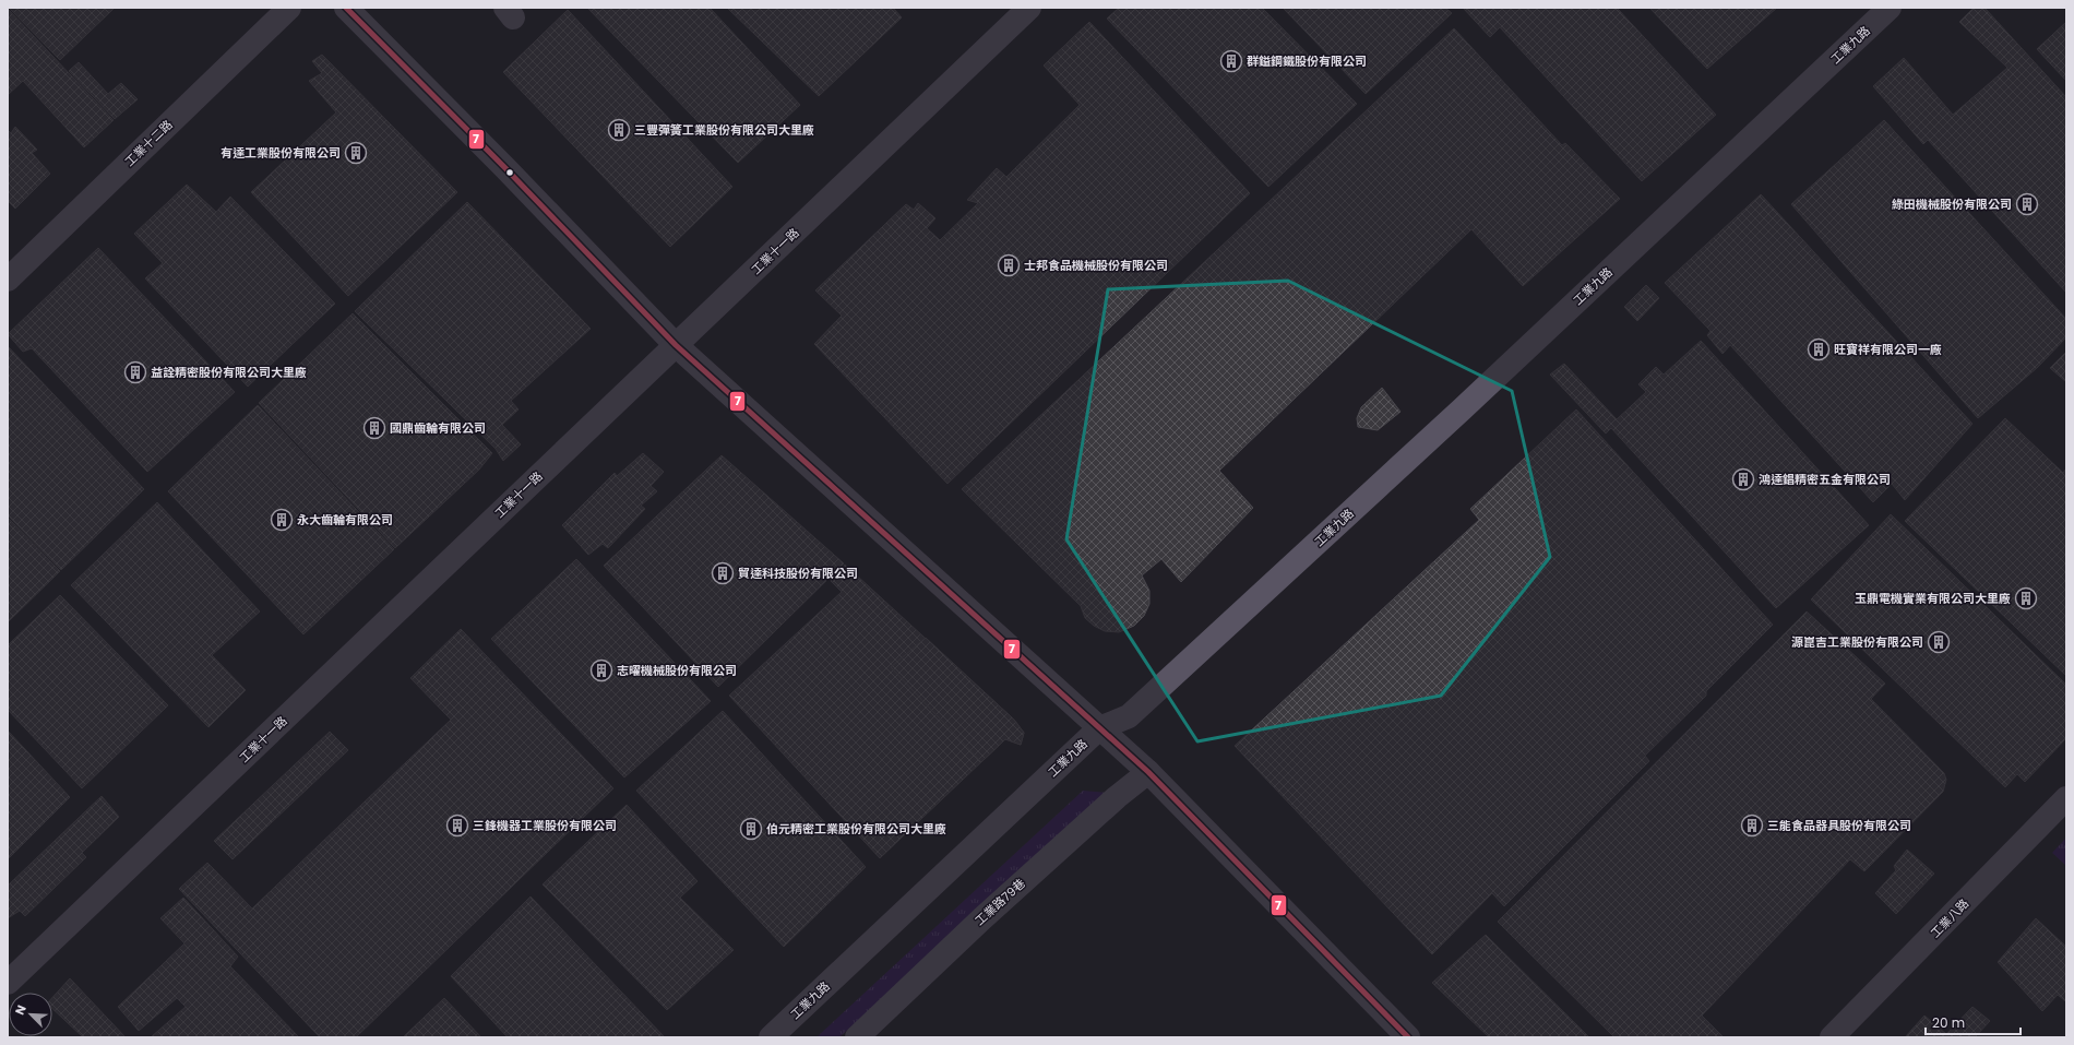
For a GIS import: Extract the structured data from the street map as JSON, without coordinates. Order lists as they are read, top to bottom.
{
  "streets": {
    "street": [
      "工業九路",
      "工業十二路",
      "工業十一路",
      "工業路79巷",
      "工業八路"
    ]
  },
  "places": {
    "building": [
      "群鎰鋼鐵股份有限公司",
      "三豐彈簧工業股份有限公司大里廠",
      "有達工業股份有限公司",
      "綠田機械股份有限公司",
      "士邦食品機械股份有限公司",
      "旺寶祥有限公司一廠",
      "益詮精密股份有限公司大里廠",
      "國鼎齒輪有限公司",
      "鴻達錩精密五金有限公司",
      "永大齒輪有限公司",
      "貿達科技股份有限公司",
      "玉鼎電機實業有限公司大里廠",
      "源崑吉工業股份有限公司",
      "志曜機械股份有限公司",
      "三鋒機器工業股份有限公司",
      "三能食品器具股份有限公司",
      "伯元精密工業股份有限公司大里廠"
    ]
  },
  "lines": ["transit line 7"],
  "scale_bar": "20 m",
  "north": "top left"
}
